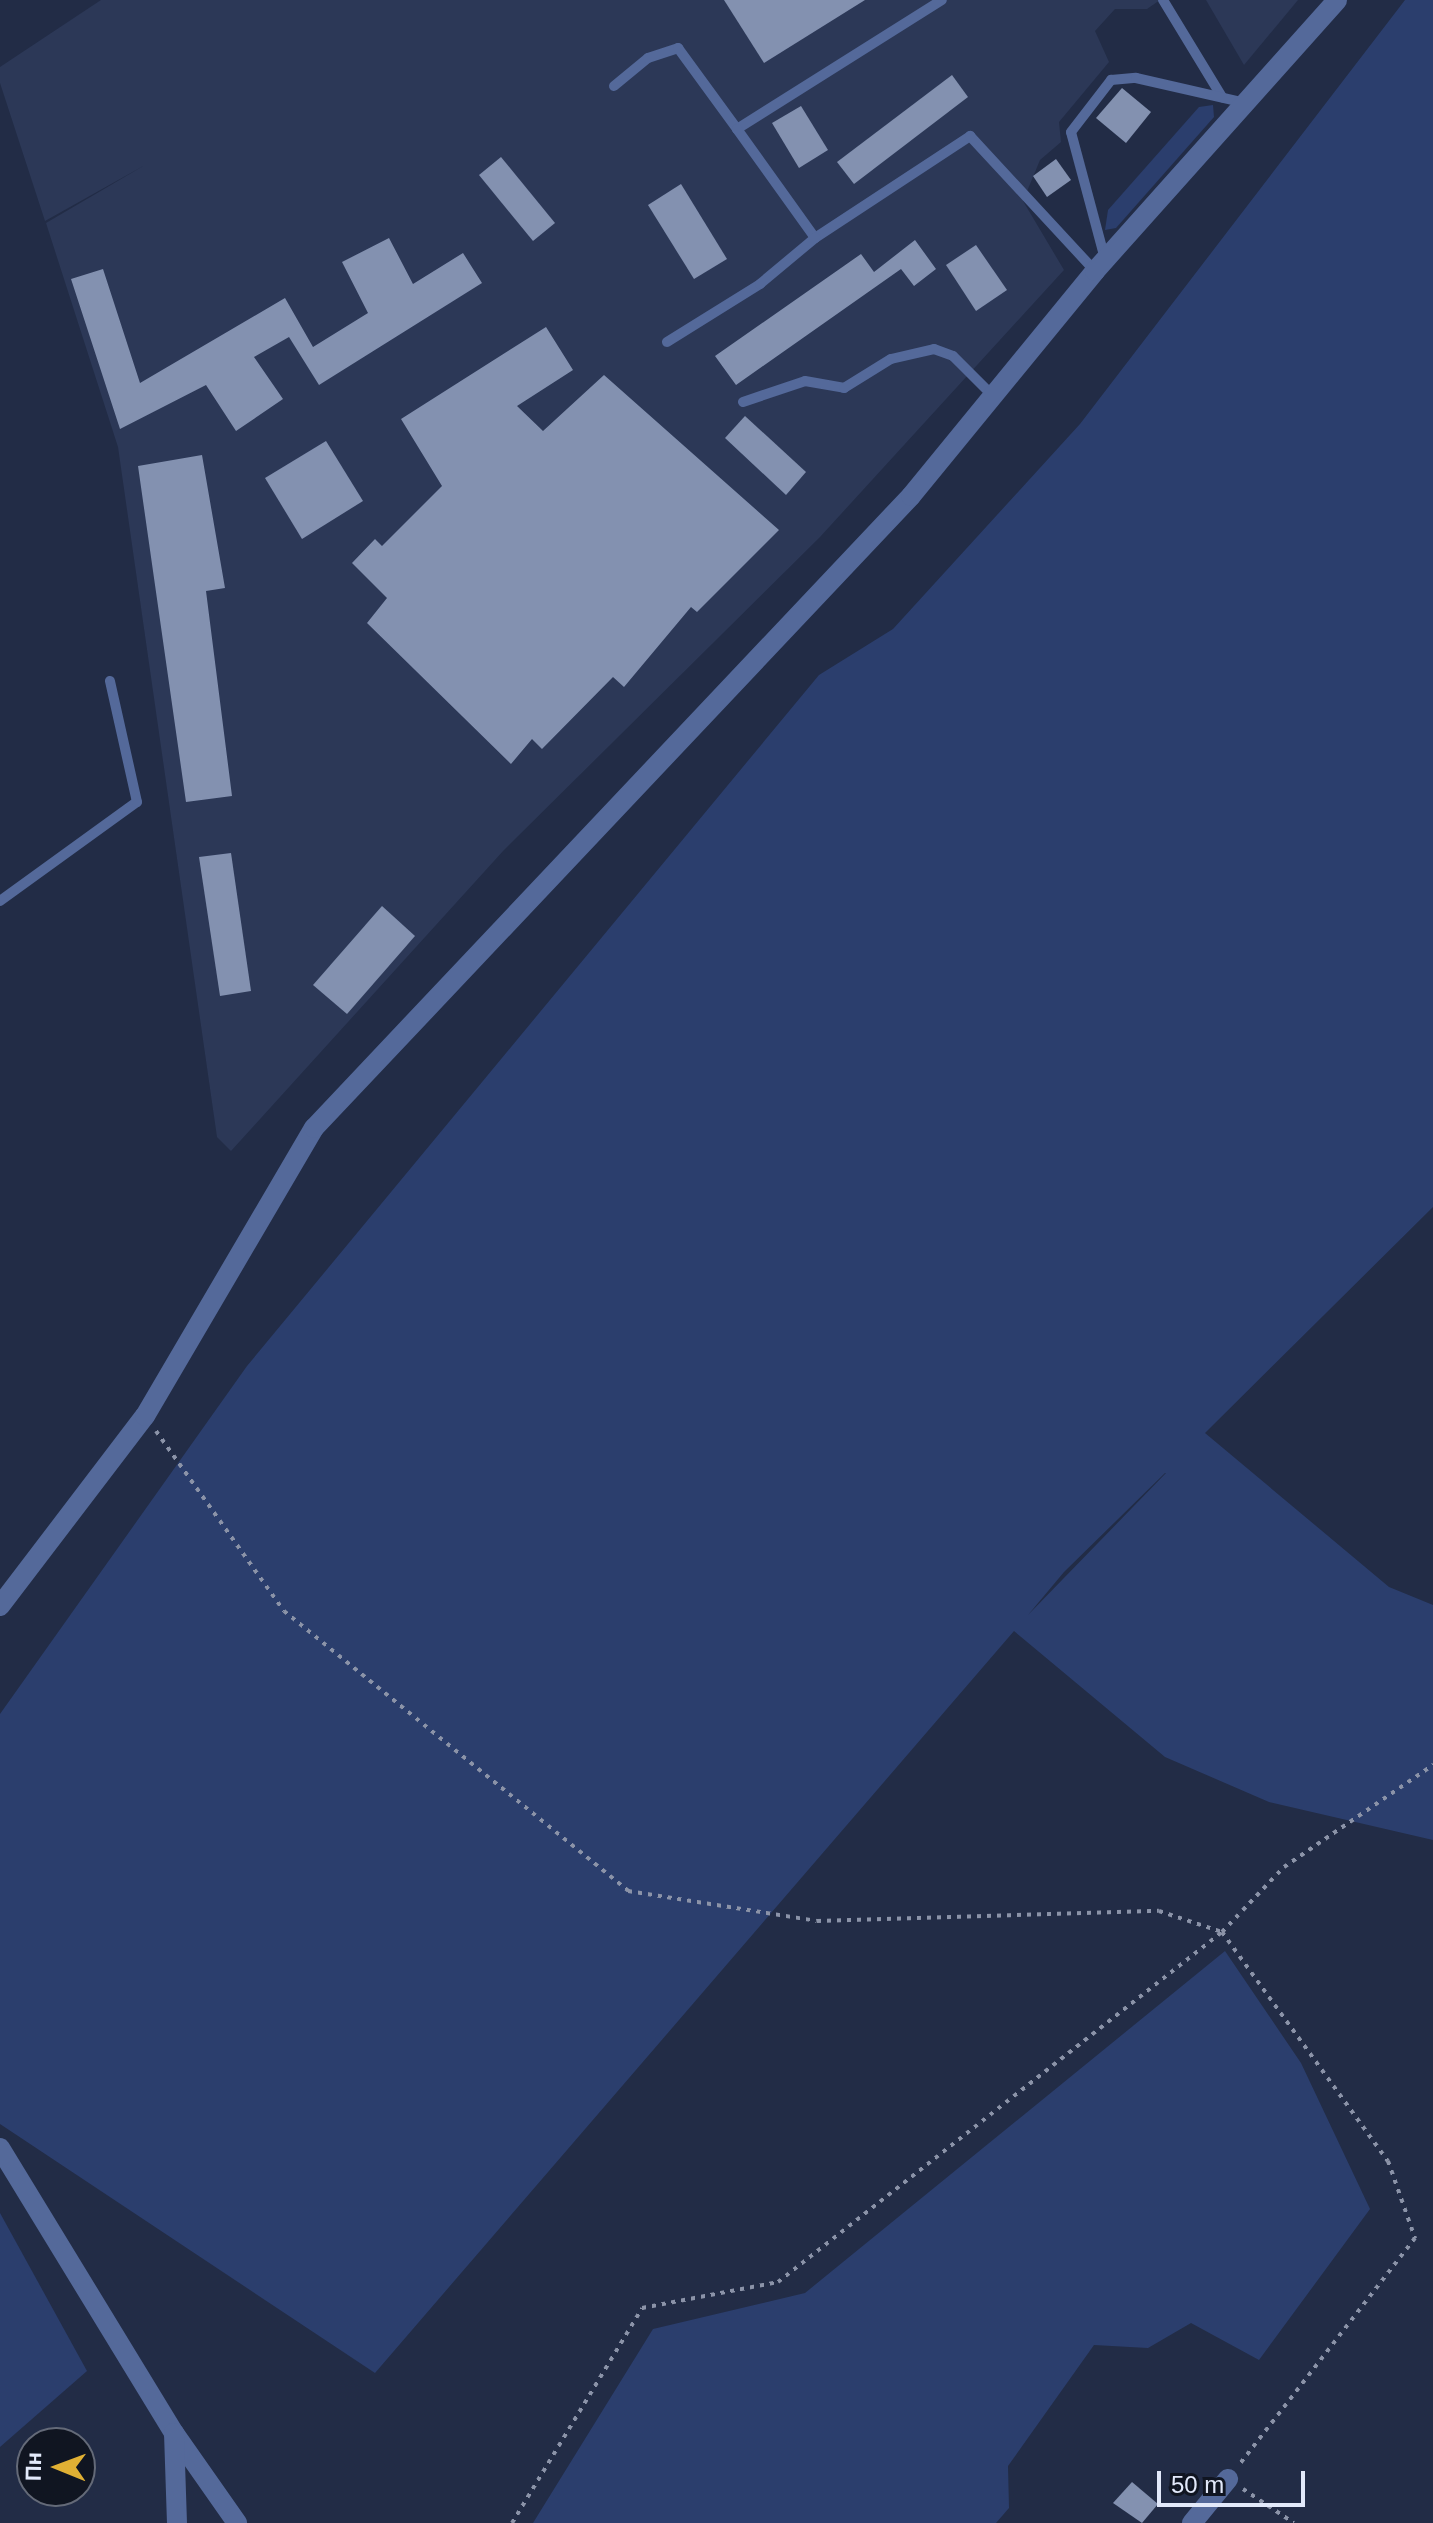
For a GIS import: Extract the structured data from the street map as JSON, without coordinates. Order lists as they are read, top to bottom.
{
  "scale_bar": "50 m",
  "north": "left"
}
